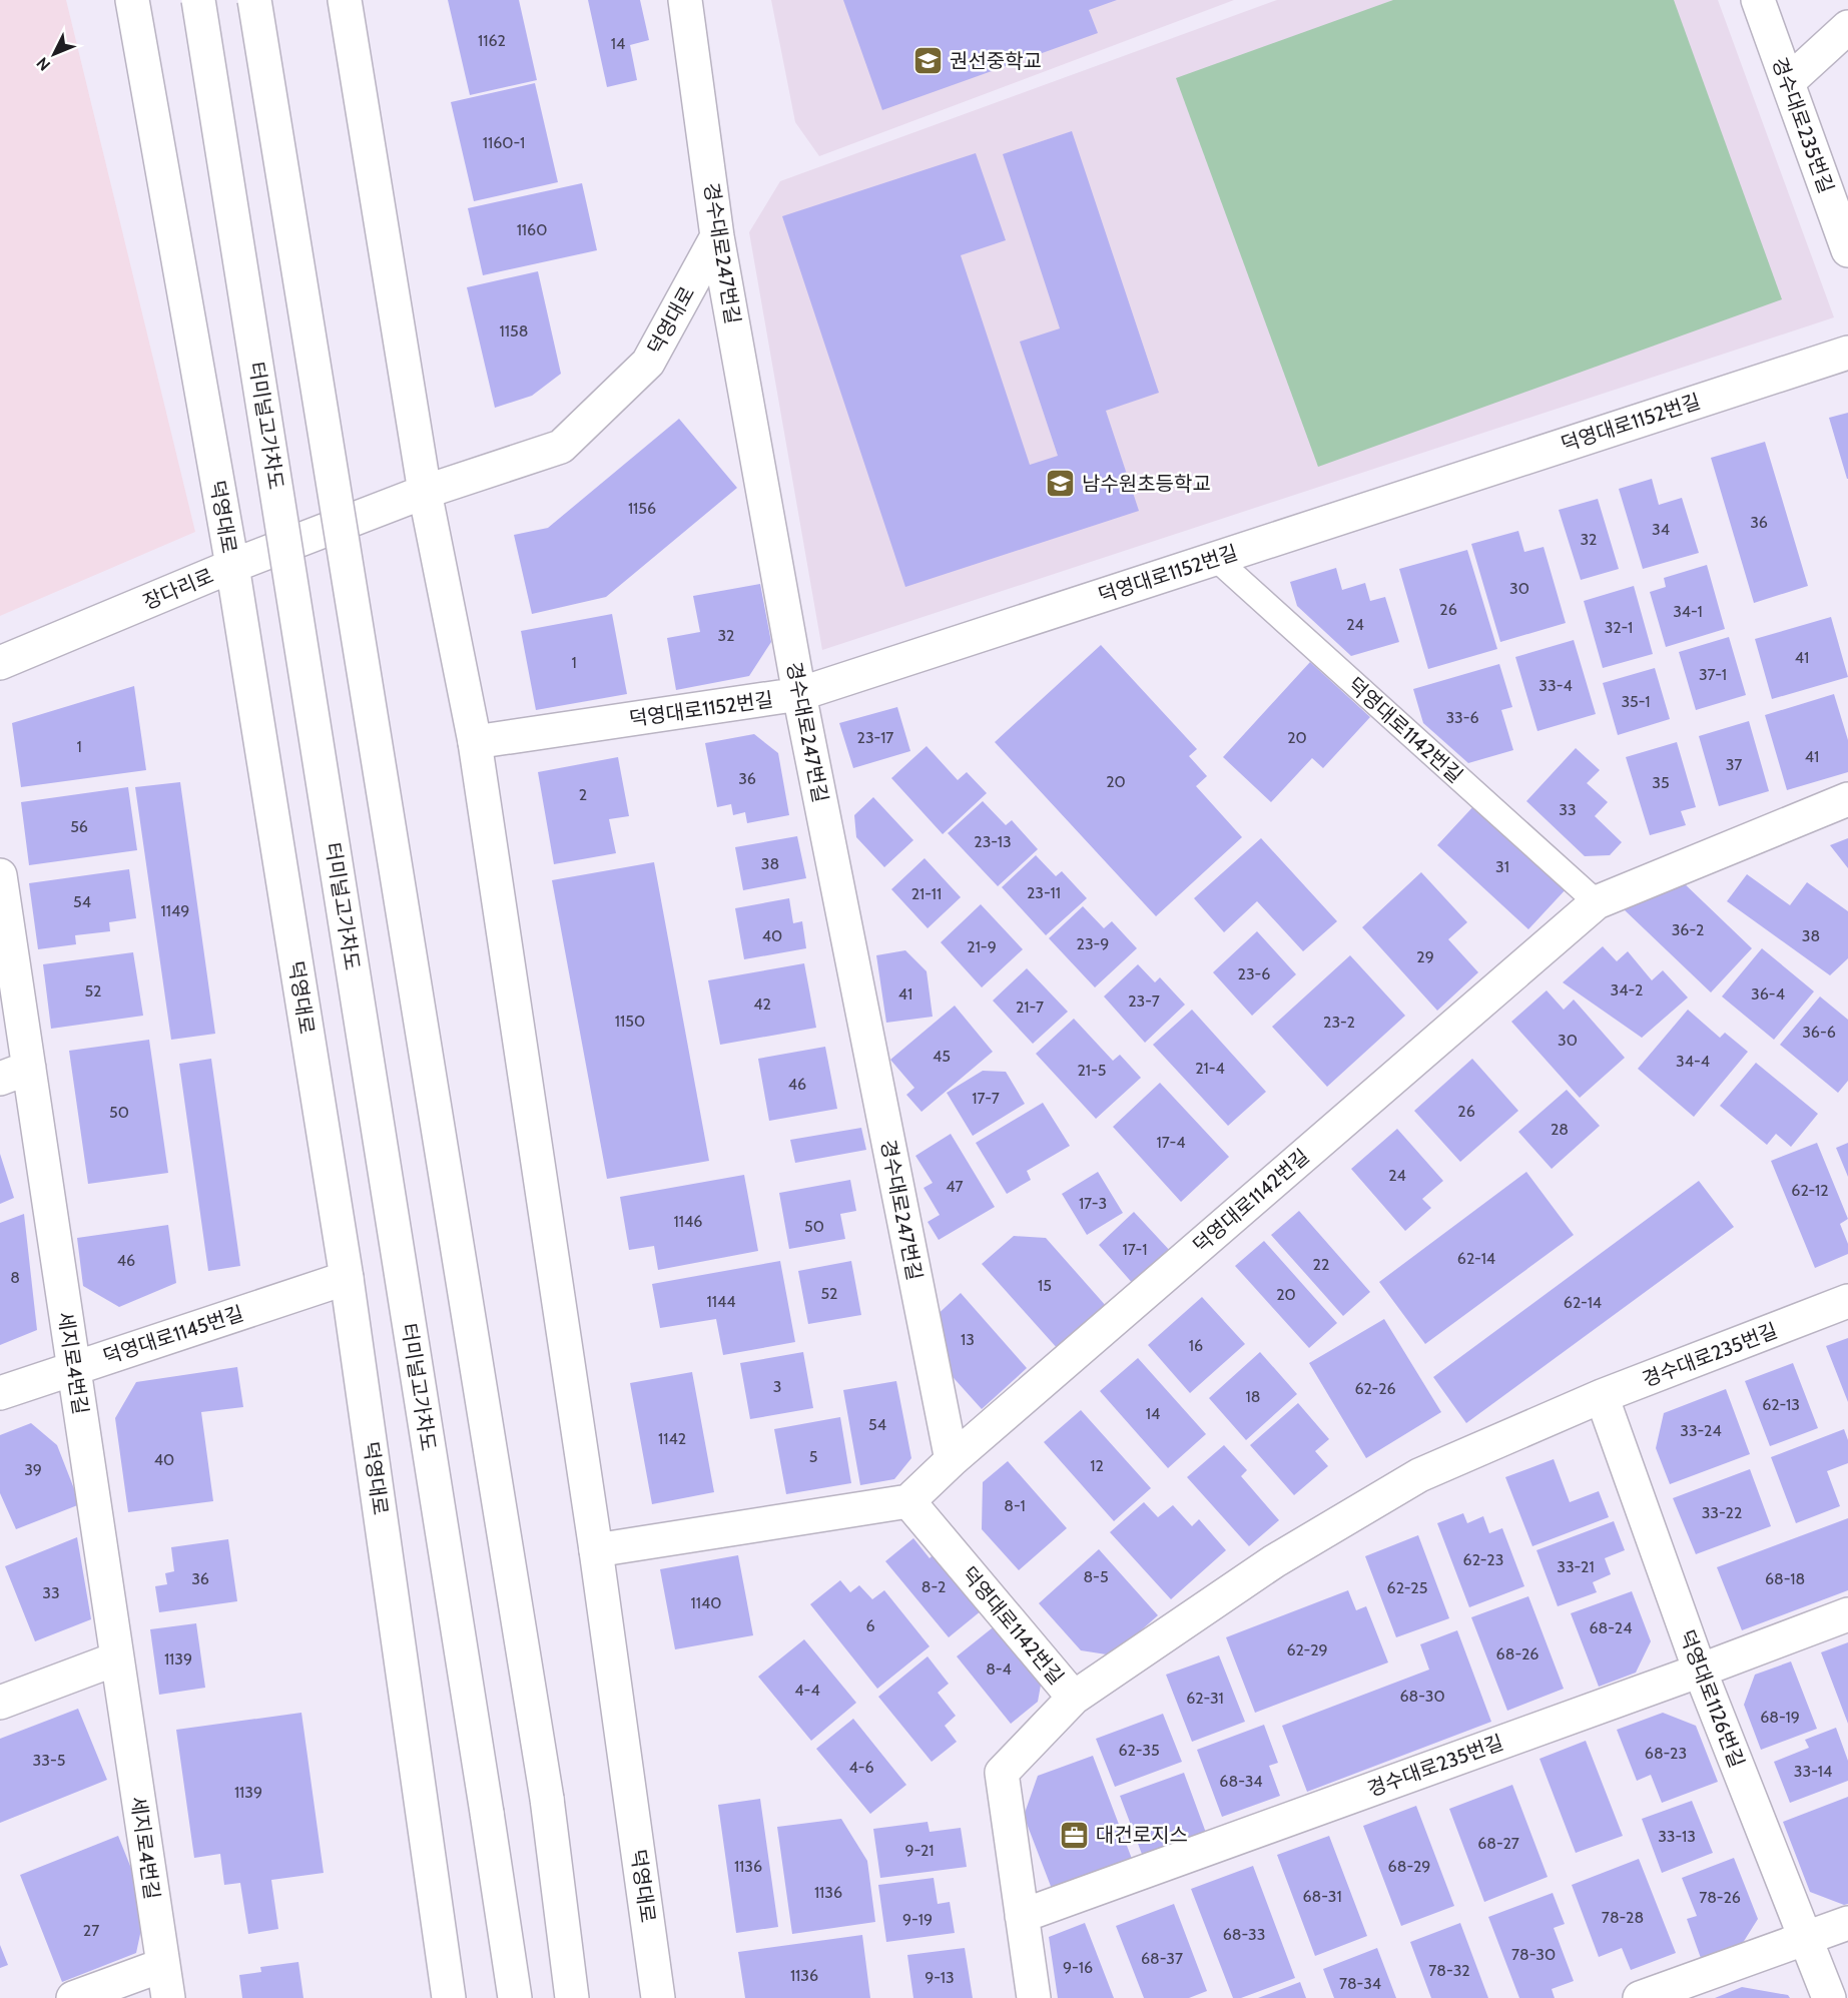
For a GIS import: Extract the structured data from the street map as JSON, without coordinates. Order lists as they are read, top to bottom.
{
  "streets": {
    "street": [
      "경수대로235번길",
      "경수대로247번길",
      "덕영대로",
      "덕영대로1152번길",
      "터미널고가차도",
      "장다리로",
      "덕영대로1142번길",
      "덕영대로1145번길",
      "세지로4번길",
      "덕영대로1126번길"
    ]
  },
  "crossings": [
    ["경수대로235번길", "덕영대로1142번길"],
    ["경수대로235번길", "덕영대로1126번길"],
    ["경수대로247번길", "덕영대로"],
    ["경수대로247번길", "덕영대로1152번길"],
    ["경수대로247번길", "덕영대로1142번길"],
    ["덕영대로", "덕영대로1152번길"],
    ["덕영대로", "장다리로"],
    ["덕영대로", "덕영대로1145번길"],
    ["덕영대로1152번길", "덕영대로1142번길"],
    ["덕영대로1145번길", "세지로4번길"]
  ],
  "places": {
    "school or university": ["권선중학교", "남수원초등학교"],
    "office": ["대건로지스"]
  },
  "house_numbers": [
    "1162",
    "14",
    "1160-1",
    "1160",
    "1158",
    "1156",
    "36",
    "34",
    "32",
    "30",
    "26",
    "34-1",
    "24",
    "32-1",
    "32",
    "41",
    "1",
    "37-1",
    "33-4",
    "35-1",
    "33-6",
    "23-17",
    "20",
    "1",
    "41",
    "37",
    "36",
    "20",
    "35",
    "2",
    "33",
    "56",
    "23-13",
    "38",
    "31",
    "23-11",
    "21-11",
    "54",
    "1149",
    "36-2",
    "40",
    "38",
    "23-9",
    "21-9",
    "29",
    "23-6",
    "34-2",
    "52",
    "41",
    "36-4",
    "23-7",
    "42",
    "21-7",
    "1150",
    "23-2",
    "36-6",
    "30",
    "45",
    "34-4",
    "21-4",
    "21-5",
    "46",
    "17-7",
    "26",
    "50",
    "28",
    "17-4",
    "24",
    "47",
    "62-12",
    "17-3",
    "1146",
    "50",
    "17-1",
    "62-14",
    "46",
    "22",
    "8",
    "15",
    "52",
    "20",
    "1144",
    "62-14",
    "13",
    "16",
    "3",
    "62-26",
    "18",
    "62-13",
    "14",
    "54",
    "33-24",
    "1142",
    "5",
    "40",
    "12",
    "39",
    "8-1",
    "33-22",
    "62-23",
    "33-21",
    "8-5",
    "36",
    "68-18",
    "8-2",
    "62-25",
    "33",
    "1140",
    "6",
    "68-24",
    "62-29",
    "68-26",
    "1139",
    "8-4",
    "4-4",
    "68-30",
    "62-31",
    "68-19",
    "62-35",
    "68-23",
    "33-5",
    "4-6",
    "33-14",
    "68-34",
    "1139",
    "33-13",
    "68-27",
    "9-21",
    "1136",
    "68-29",
    "1136",
    "68-31",
    "78-26",
    "78-28",
    "9-19",
    "27",
    "68-33",
    "78-30",
    "68-37",
    "9-16",
    "78-32",
    "1136",
    "9-13",
    "78-34"
  ],
  "north": "bottom left"
}
